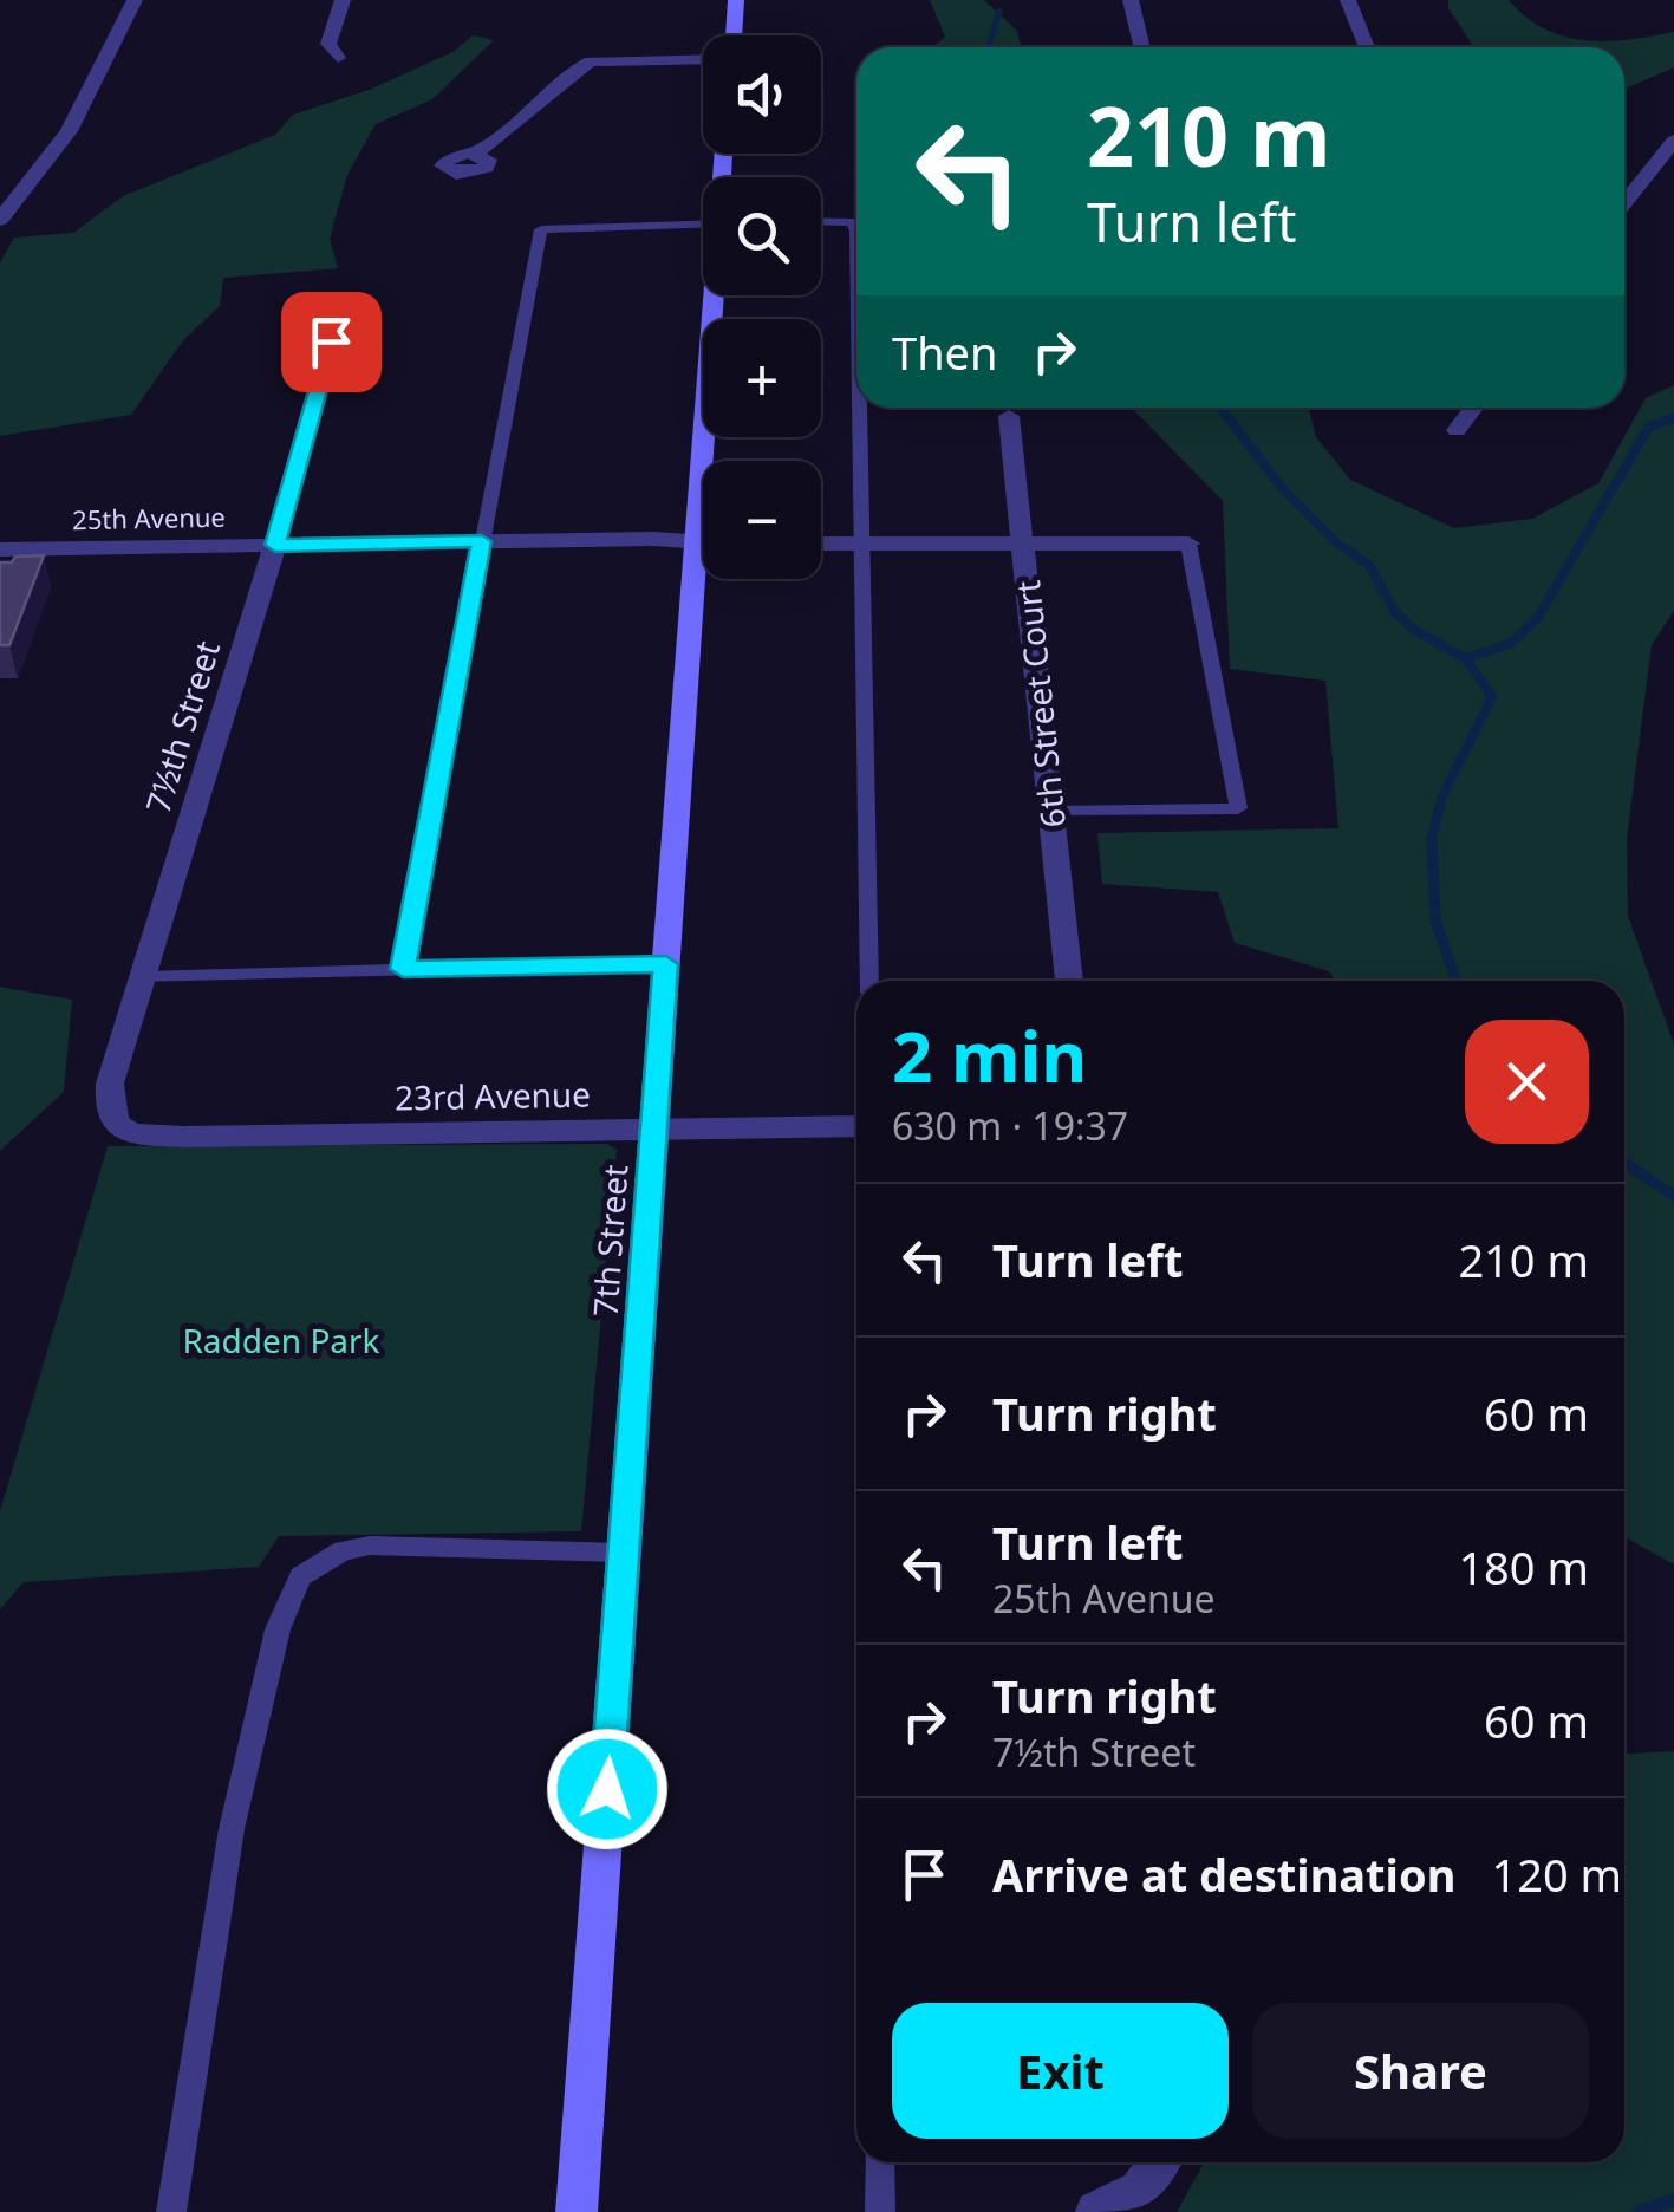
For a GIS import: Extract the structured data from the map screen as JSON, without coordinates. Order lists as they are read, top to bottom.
{
  "streets": {
    "main road": ["7th Street"],
    "street": [
      "25th Avenue",
      "6th Street Court",
      "7½th Street",
      "23rd Avenue"
    ]
  },
  "crossings": [
    ["25th Avenue", "7½th Street"],
    ["7½th Street", "23rd Avenue"],
    ["23rd Avenue", "7th Street"]
  ],
  "parks": ["Radden Park"],
  "page": {
    "map_buttons": ["+", "−"],
    "turn": ["210 m", "Turn left"],
    "then": "Then",
    "heading": ["2 min", "630 m · 19:37"],
    "list": [
      {
        "name": "Turn left",
        "value": "210 m"
      },
      {
        "name": "Turn right",
        "value": "60 m"
      },
      {
        "name": "Turn left",
        "note": "25th Avenue",
        "value": "180 m"
      },
      {
        "name": "Turn right",
        "note": "7½th Street",
        "value": "60 m"
      },
      {
        "name": "Arrive at destination",
        "value": "120 m"
      }
    ],
    "buttons": ["Exit", "Share"]
  }
}
